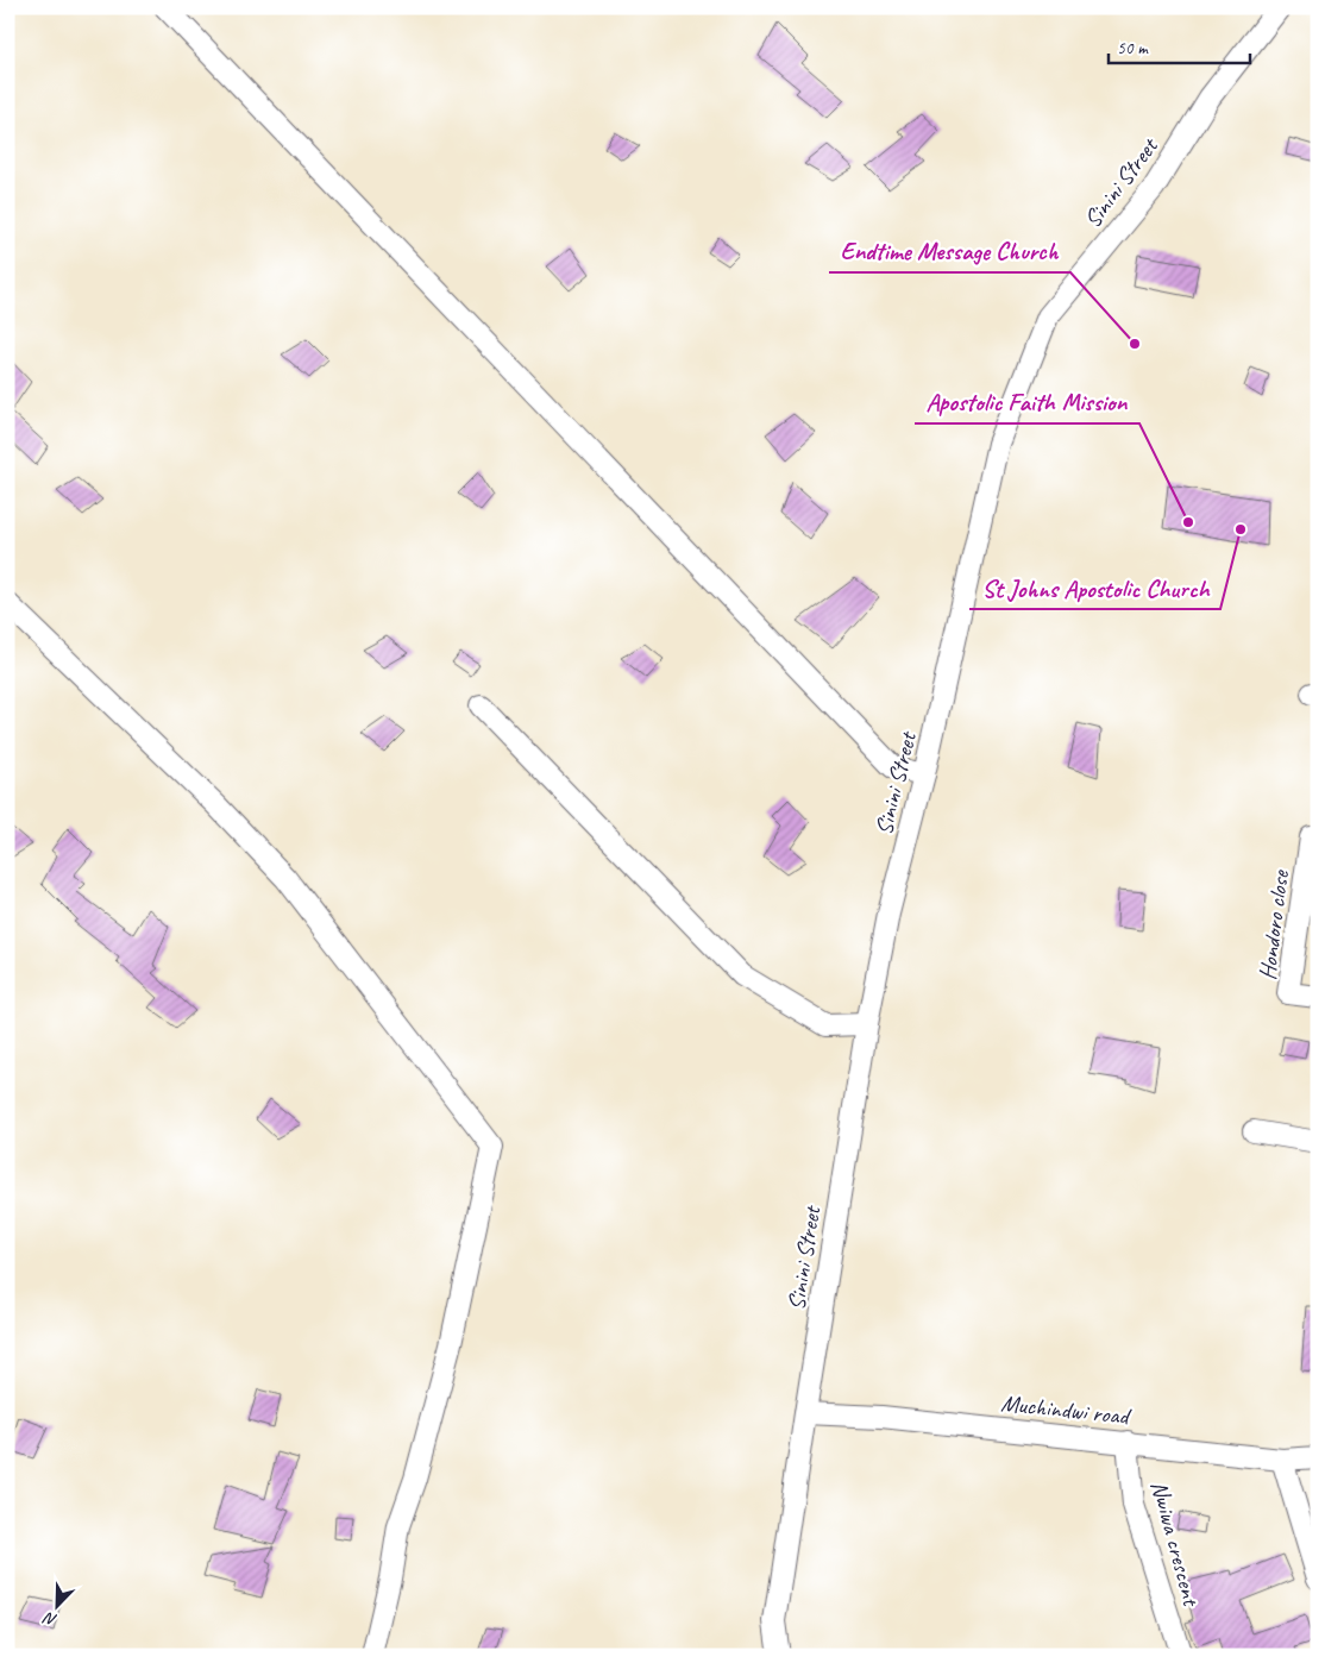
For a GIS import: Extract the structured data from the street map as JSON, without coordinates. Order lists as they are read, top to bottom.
{
  "streets": {
    "street": [
      "Sinini Street",
      "Hondoro close",
      "Muchindwi road",
      "Nwiwa crescent"
    ]
  },
  "crossings": [
    ["Sinini Street", "Muchindwi road"],
    ["Muchindwi road", "Nwiwa crescent"]
  ],
  "places": ["Endtime Message Church", "Apostolic Faith Mission", "St Johns Apostolic Church"],
  "scale_bar": "50 m",
  "north": "bottom left"
}
